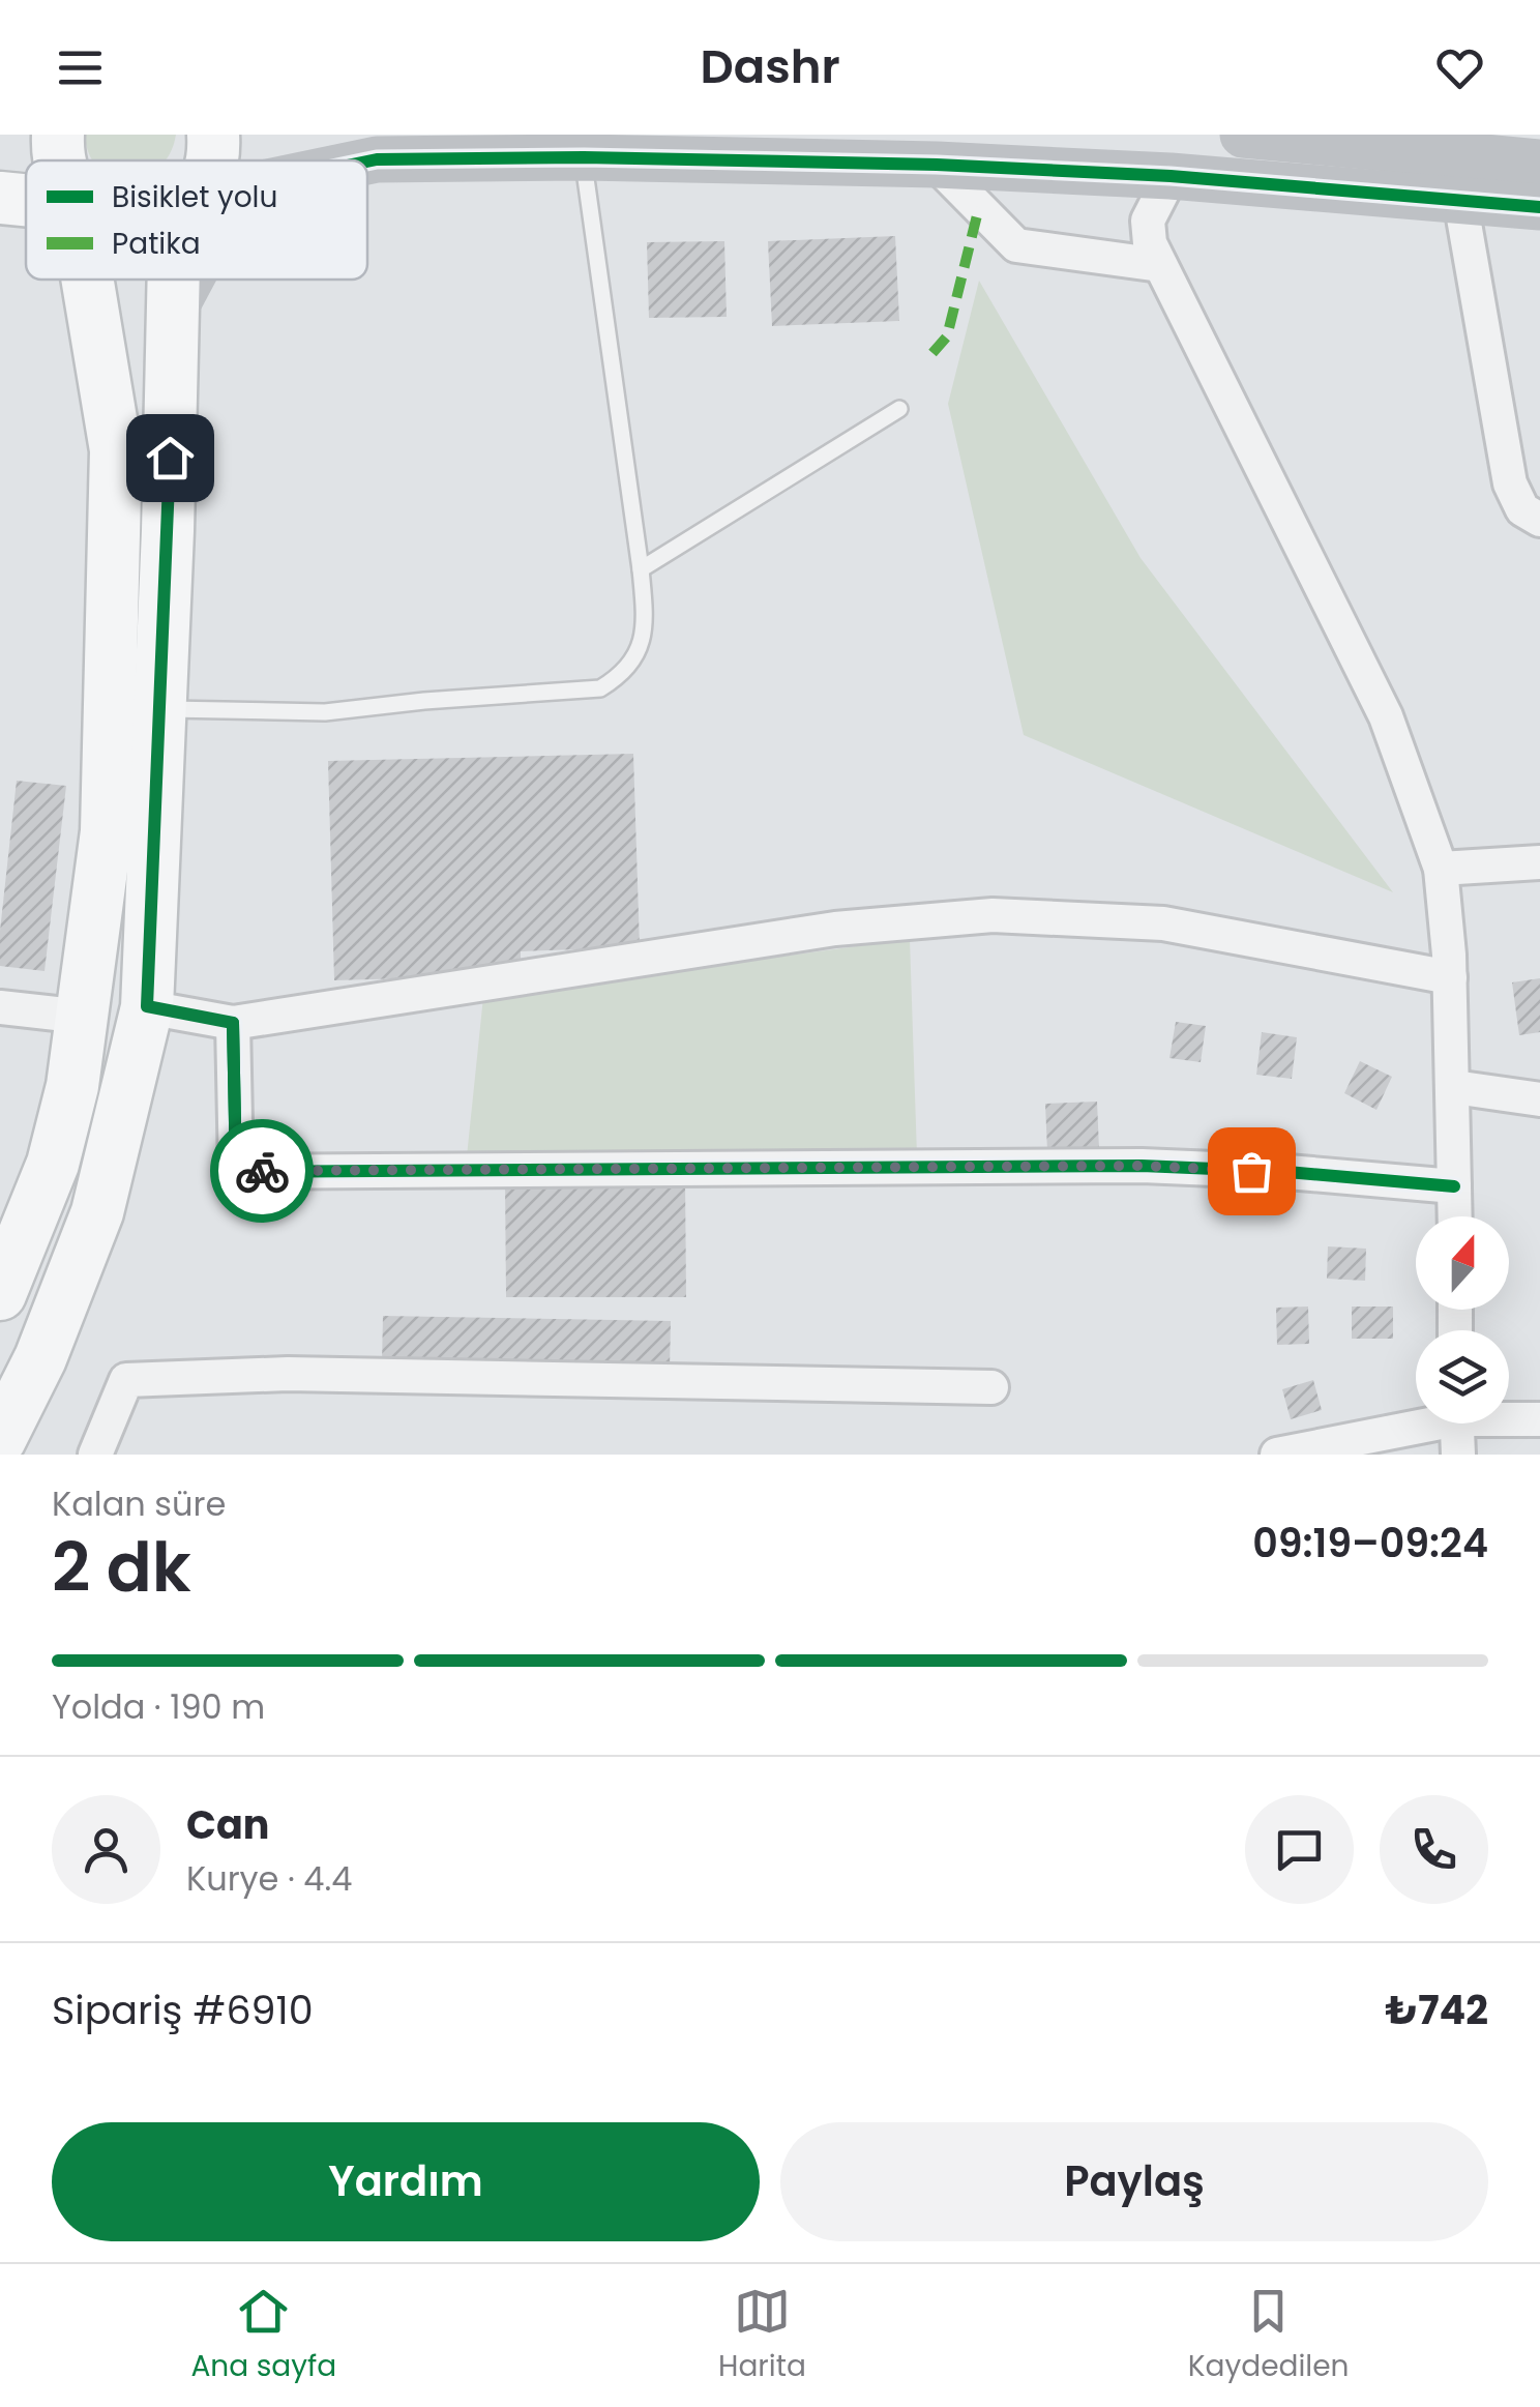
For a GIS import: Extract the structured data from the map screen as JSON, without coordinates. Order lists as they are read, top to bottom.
{
  "legend": ["Bisiklet yolu", "Patika"],
  "north": "top",
  "page": {
    "header": "Dashr",
    "heading": ["2 dk", "Kalan süre", "09:19–09:24"],
    "panel": [
      "Can",
      "Kurye · 4.4",
      "Sipariş #6910",
      "₺742"
    ],
    "bar": "Yolda · 190 m",
    "buttons": ["Yardım", "Paylaş"],
    "tabs": ["Ana sayfa", "Harita", "Kaydedilen"]
  }
}
